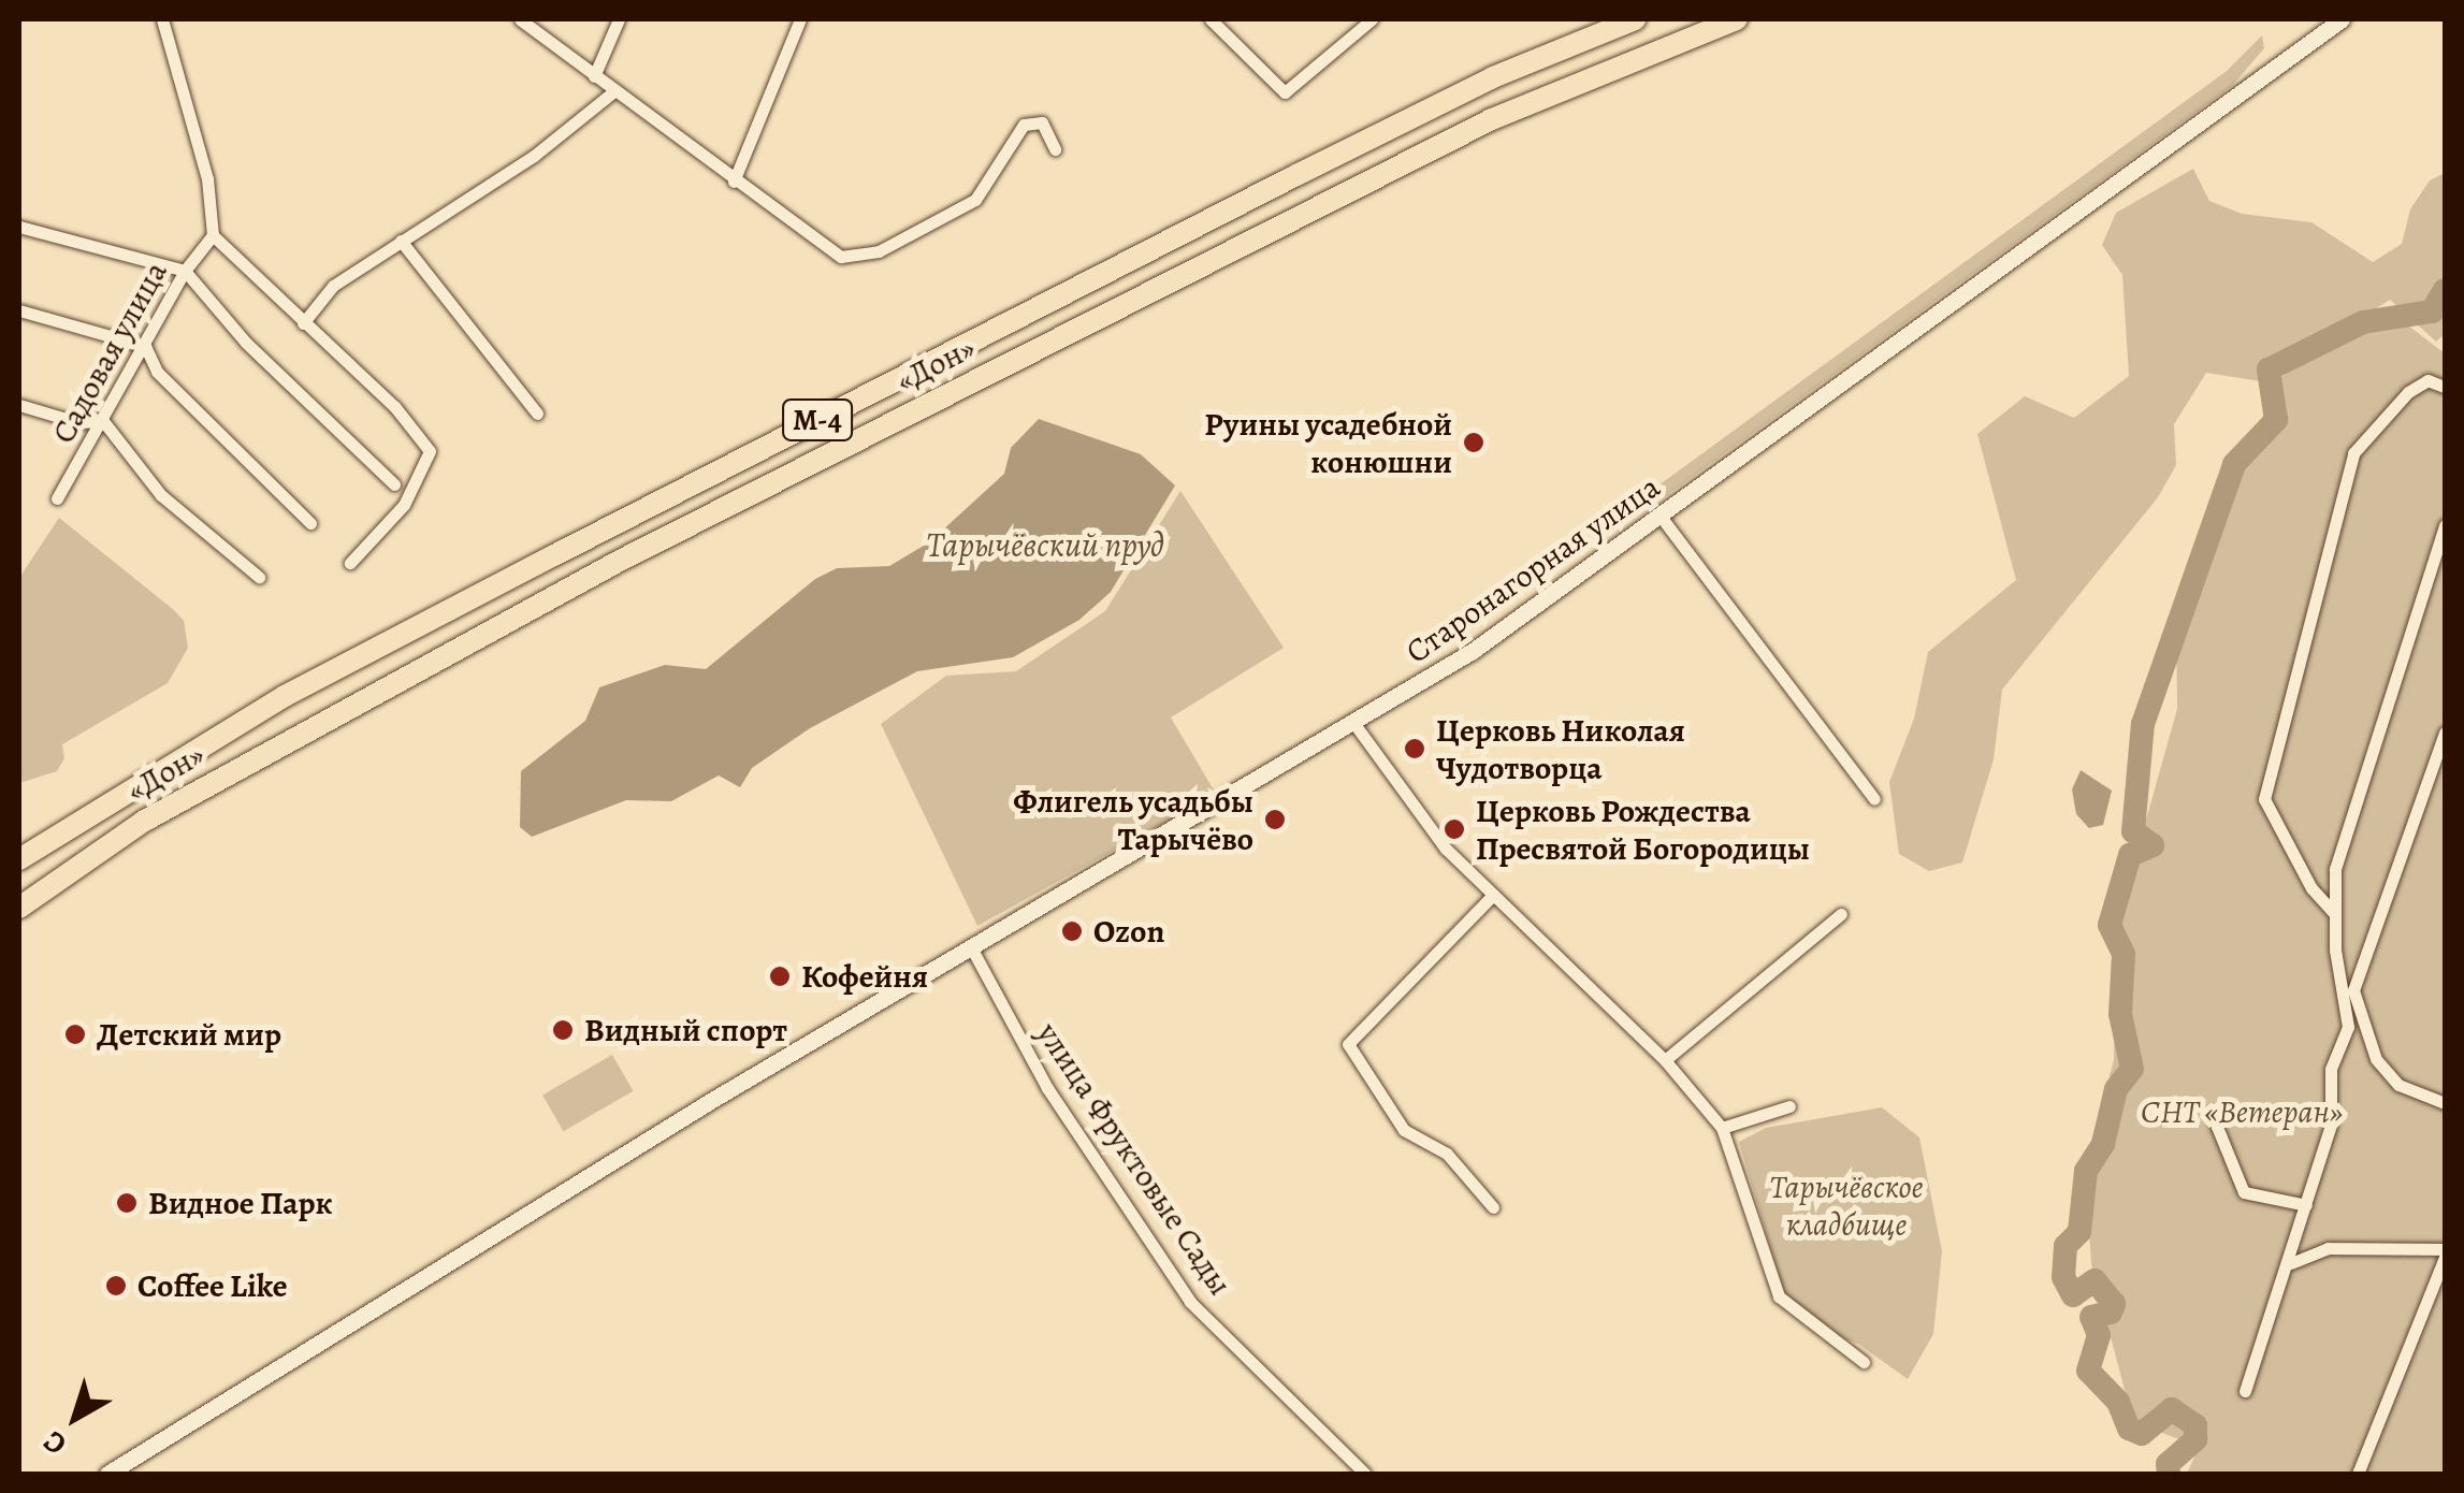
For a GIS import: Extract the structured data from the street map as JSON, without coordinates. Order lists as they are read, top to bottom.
{
  "streets": {
    "highway": ["«Дон»", "М-4"],
    "main road": ["Старонагорная улица"],
    "street": ["Садовая улица", "улица Фруктовые Сады"]
  },
  "crossings": [
    ["Старонагорная улица", "улица Фруктовые Сады"]
  ],
  "water": ["Тарычёвский пруд"],
  "parks": ["СНТ «Ветеран»", "Тарычёвское кладбище"],
  "places": [
    "Руины усадебной конюшни",
    "Церковь Николая Чудотворца",
    "Флигель усадьбы Тарычёво",
    "Церковь Рождества Пресвятой Богородицы",
    "Ozon",
    "Кофейня",
    "Видный спорт",
    "Детский мир",
    "Видное Парк",
    "Coffee Like"
  ],
  "north": "bottom left"
}
